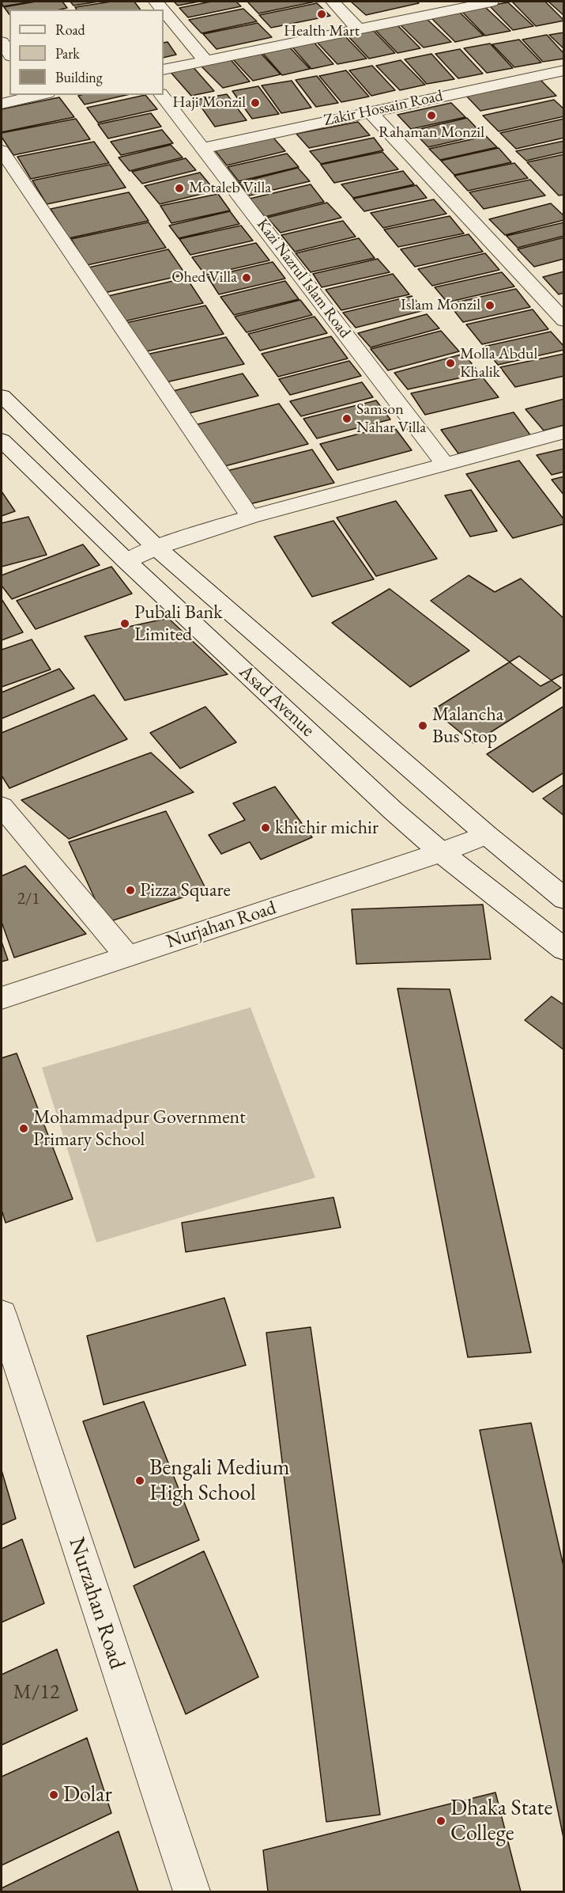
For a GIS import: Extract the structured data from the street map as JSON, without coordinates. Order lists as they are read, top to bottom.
{
  "streets": {
    "street": [
      "Zakir Hossain Road",
      "Kazi Nazrul Islam Road",
      "Asad Avenue",
      "Nurjahan Road",
      "Nurzahan Road"
    ]
  },
  "crossings": [
    ["Zakir Hossain Road", "Kazi Nazrul Islam Road"],
    ["Asad Avenue", "Nurjahan Road"]
  ],
  "places": [
    "Health Mart",
    "Haji Monzil",
    "Rahaman Monzil",
    "Motaleb Villa",
    "Ohed Villa",
    "Islam Monzil",
    "Molla Abdul Khalik",
    "Samson Nahar Villa",
    "Pubali Bank Limited",
    "Malancha Bus Stop",
    "khichir michir",
    "Pizza Square",
    "Mohammadpur Government Primary School",
    "Bengali Medium High School",
    "Dolar",
    "Dhaka State College"
  ],
  "house_numbers": ["2/1", "M/12"],
  "legend": ["Road", "Park", "Building"]
}
